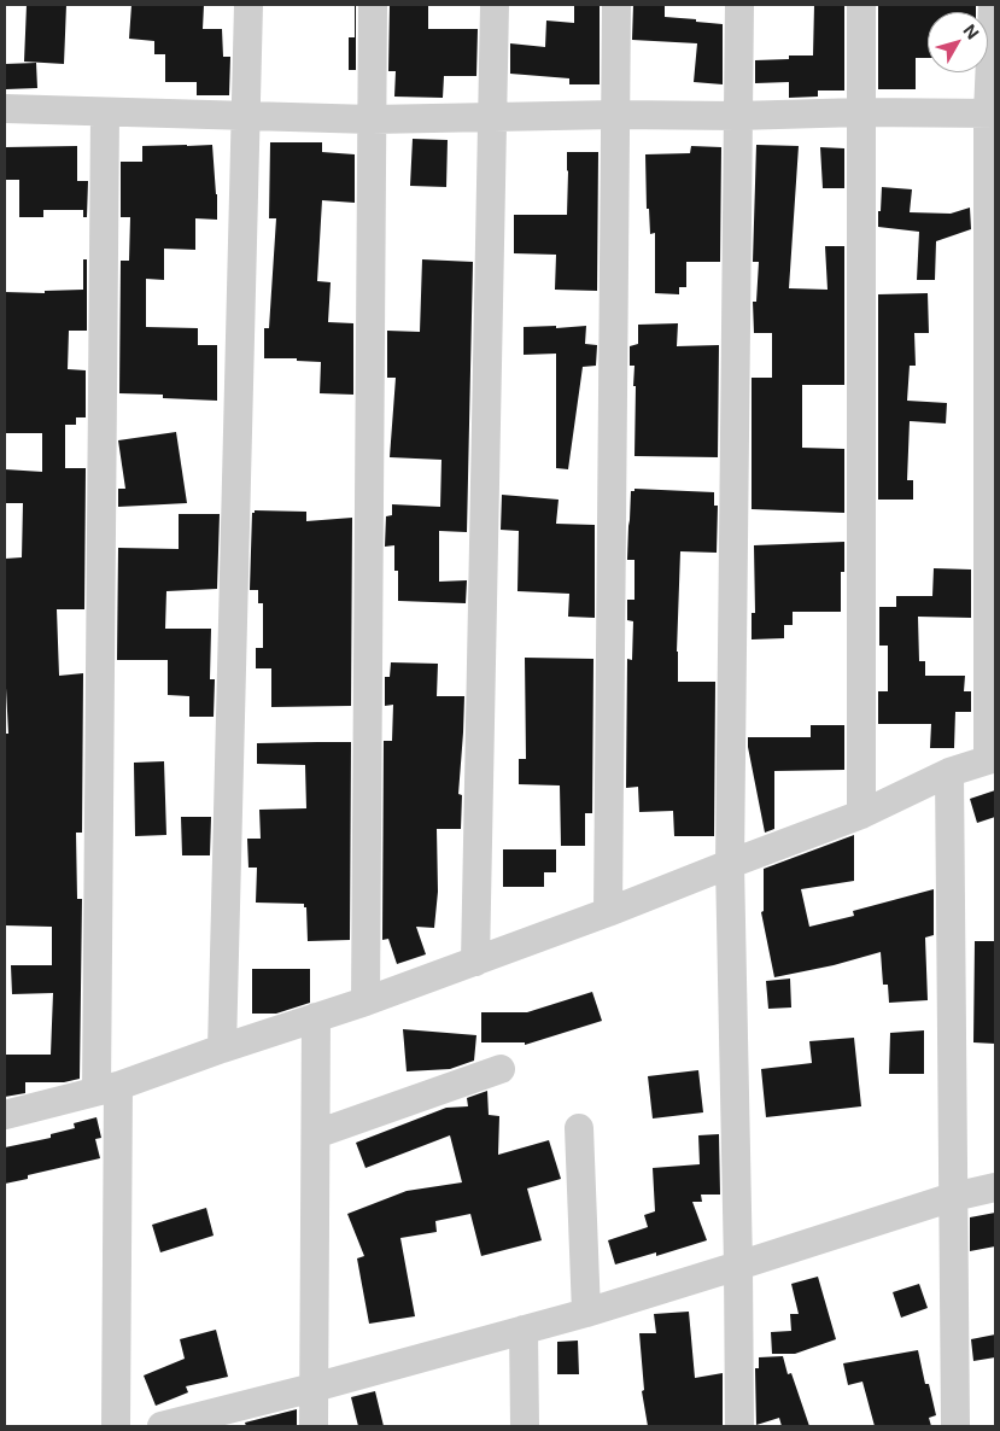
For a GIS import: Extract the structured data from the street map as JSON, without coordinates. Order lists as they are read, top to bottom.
{
  "north": "top right"
}
